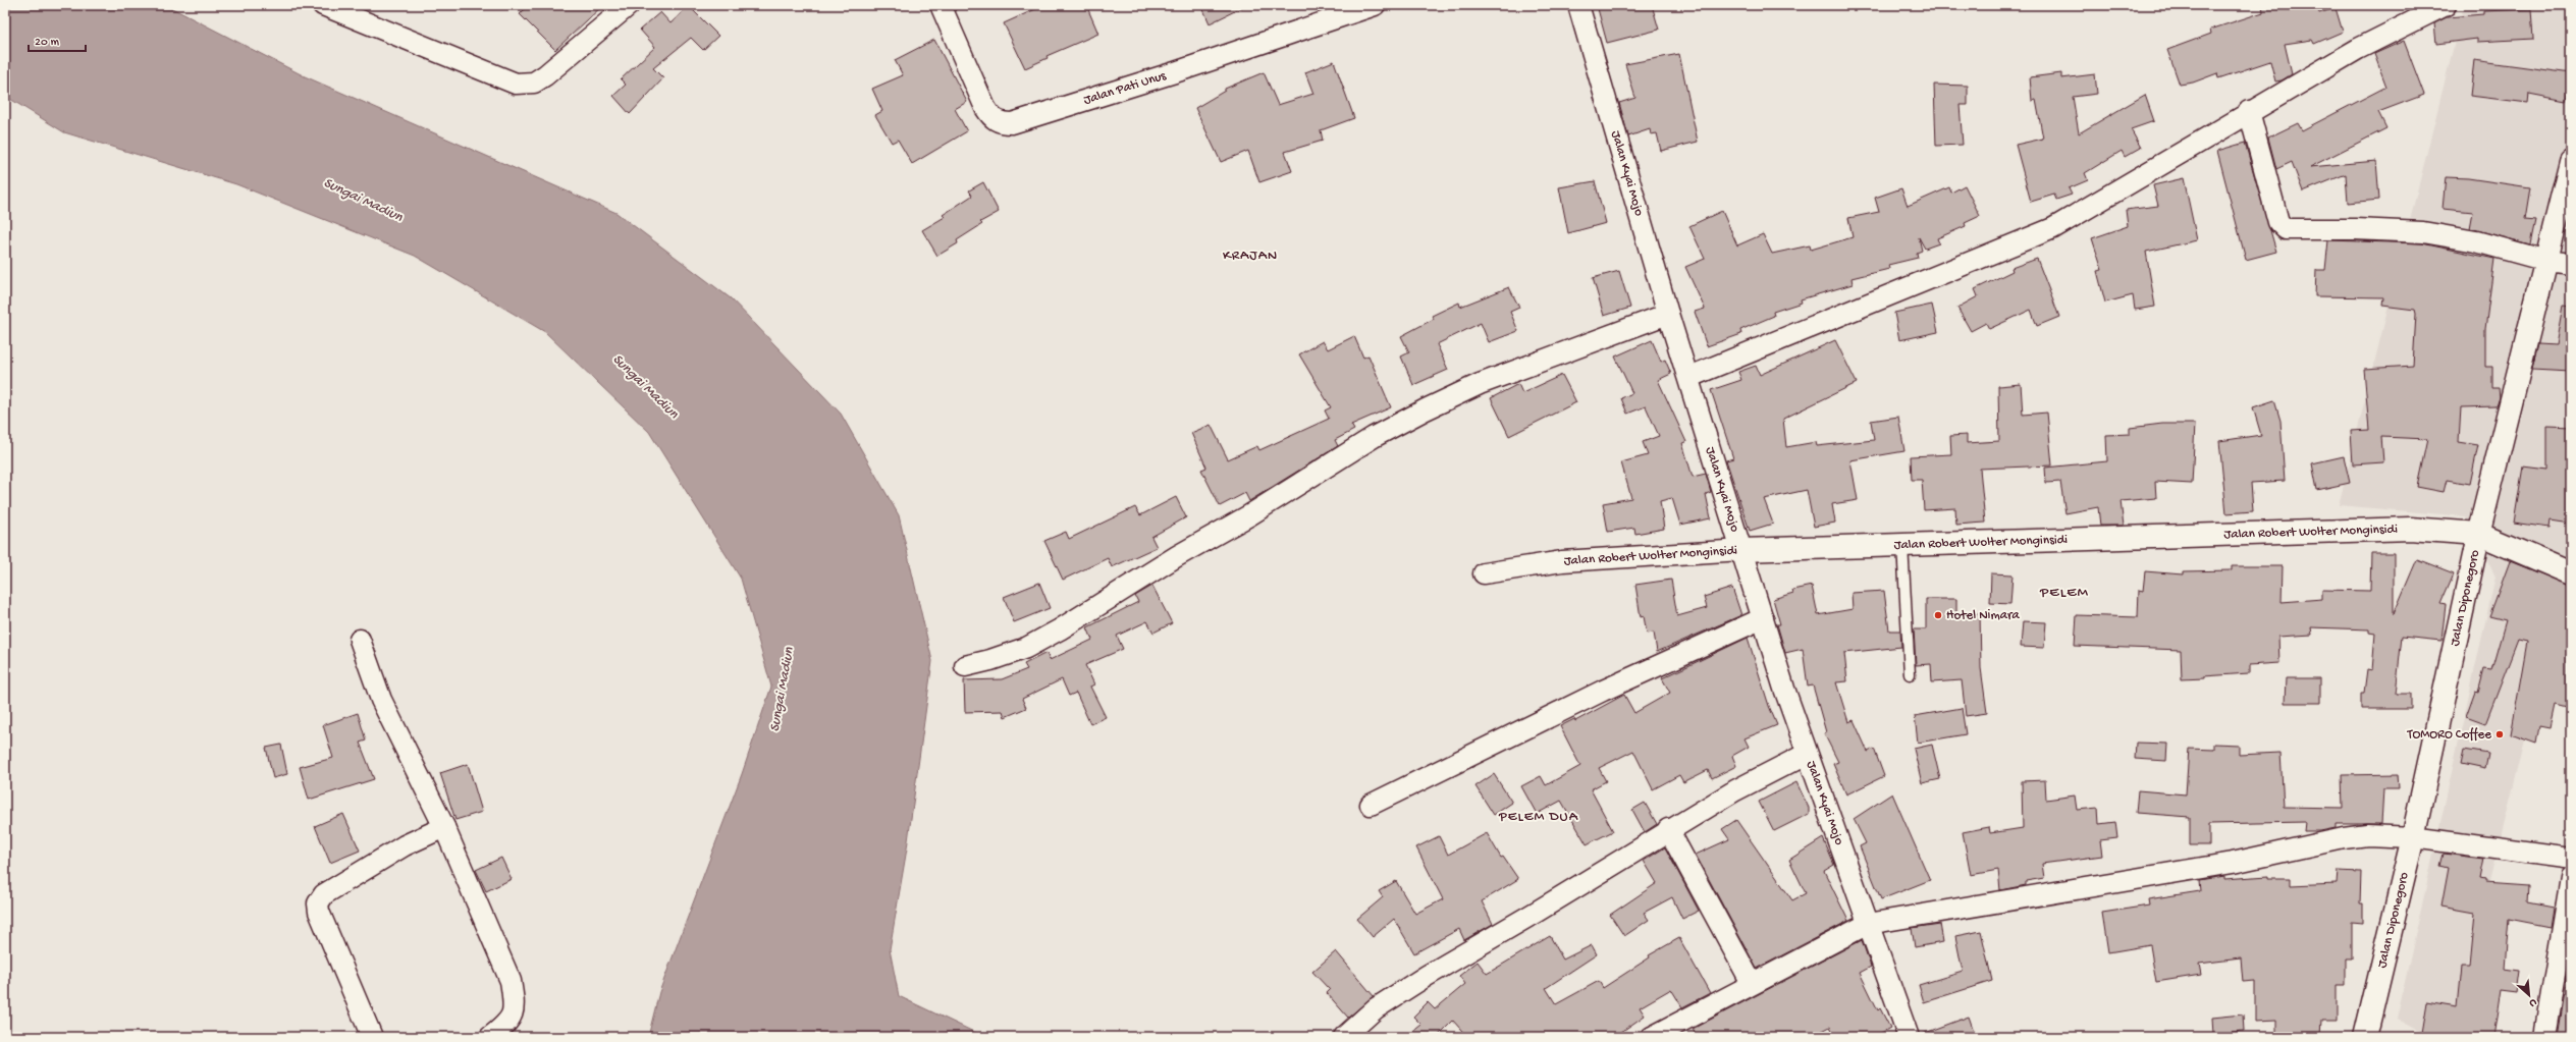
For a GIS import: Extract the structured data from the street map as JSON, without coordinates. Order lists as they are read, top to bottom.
{
  "streets": {
    "street": [
      "Jalan Pati Unus",
      "Jalan Kyai Mojo",
      "Jalan Robert Wolter Monginsidi",
      "Jalan Diponegoro"
    ]
  },
  "crossings": [
    ["Jalan Kyai Mojo", "Jalan Robert Wolter Monginsidi"],
    ["Jalan Robert Wolter Monginsidi", "Jalan Diponegoro"]
  ],
  "districts": ["KRAJAN", "PELEM", "PELEM DUA"],
  "water": ["Sungai Madiun"],
  "places": ["Hotel Nimara", "TOMORO Coffee"],
  "scale_bar": "20 m",
  "north": "bottom right"
}
